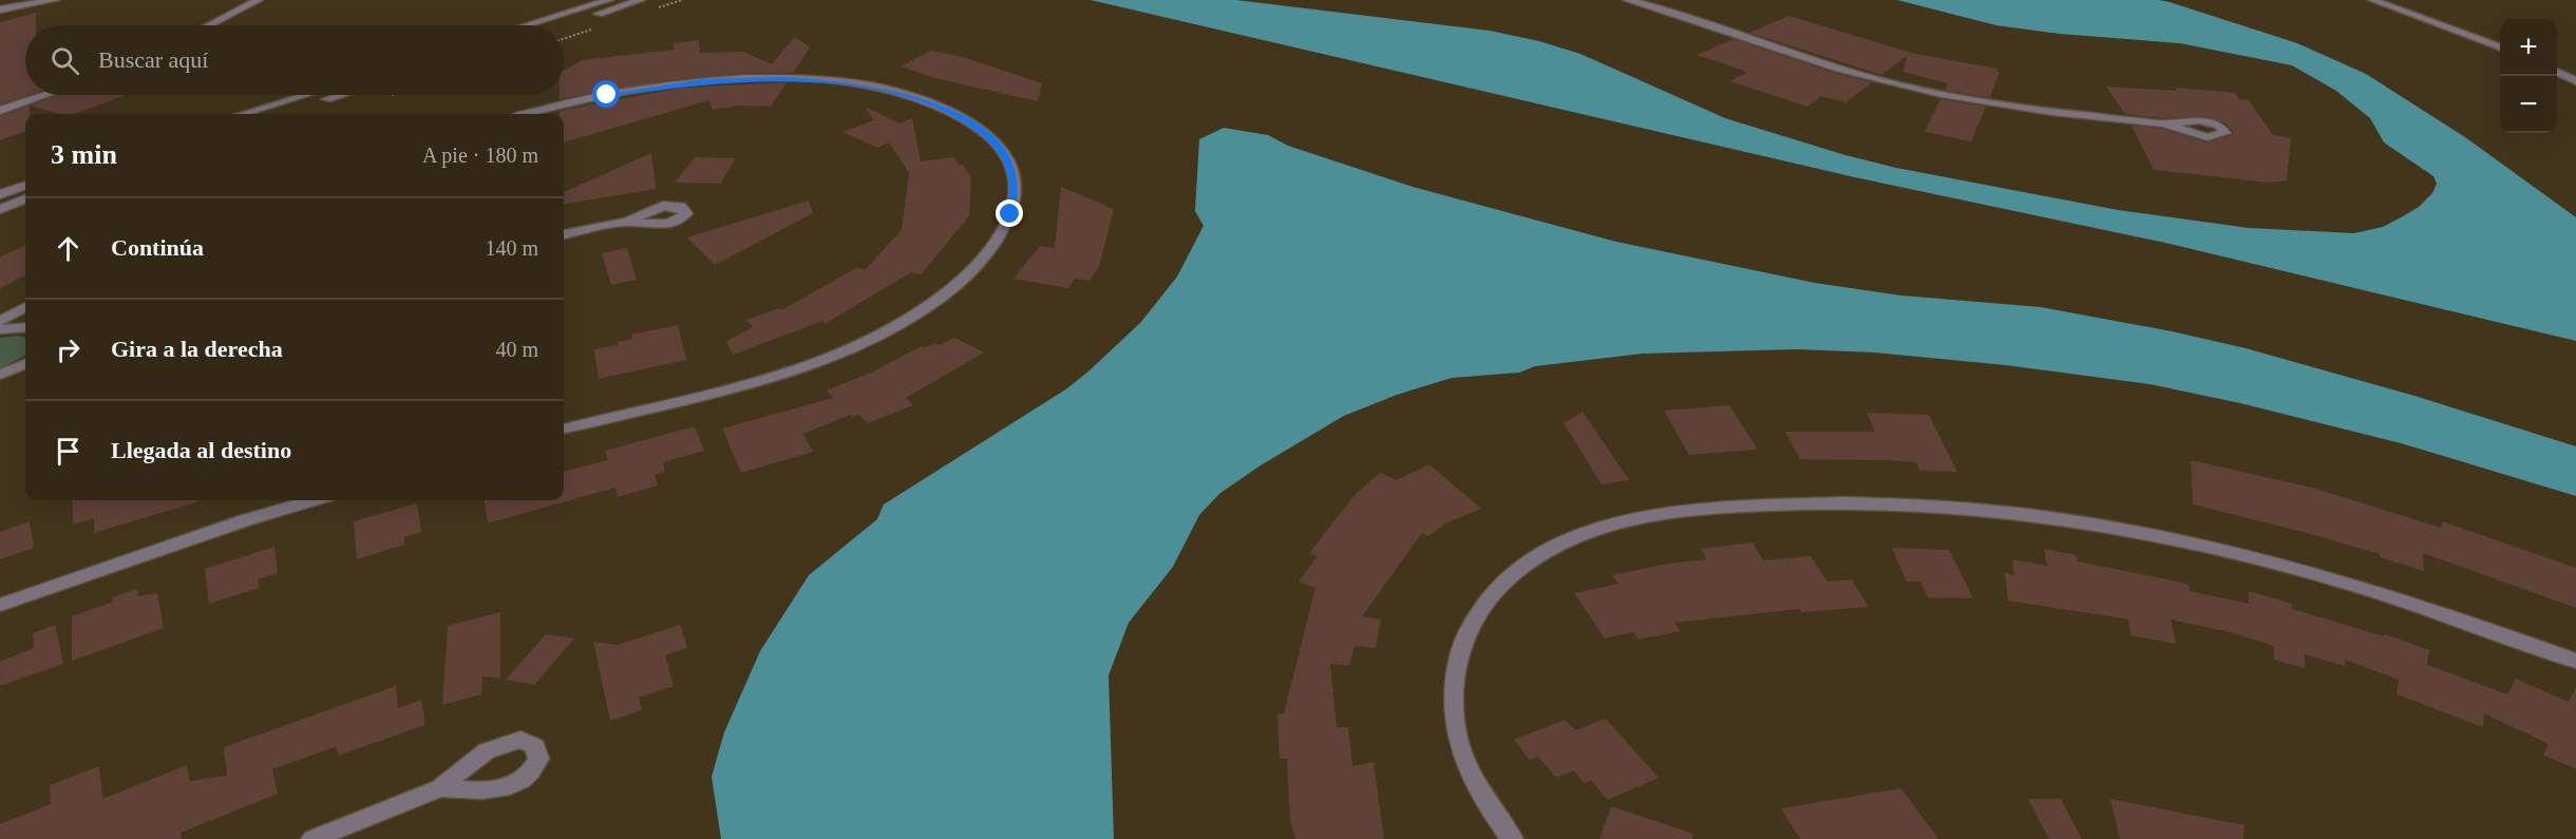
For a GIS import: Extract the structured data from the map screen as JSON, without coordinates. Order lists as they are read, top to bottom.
{
  "page": {
    "map_buttons": ["+", "−"],
    "search": "Buscar aquí",
    "heading": ["3 min", "A pie · 180 m"],
    "list": [
      ["Continúa", "140 m"],
      ["Gira a la derecha", "40 m"],
      "Llegada al destino"
    ]
  }
}
